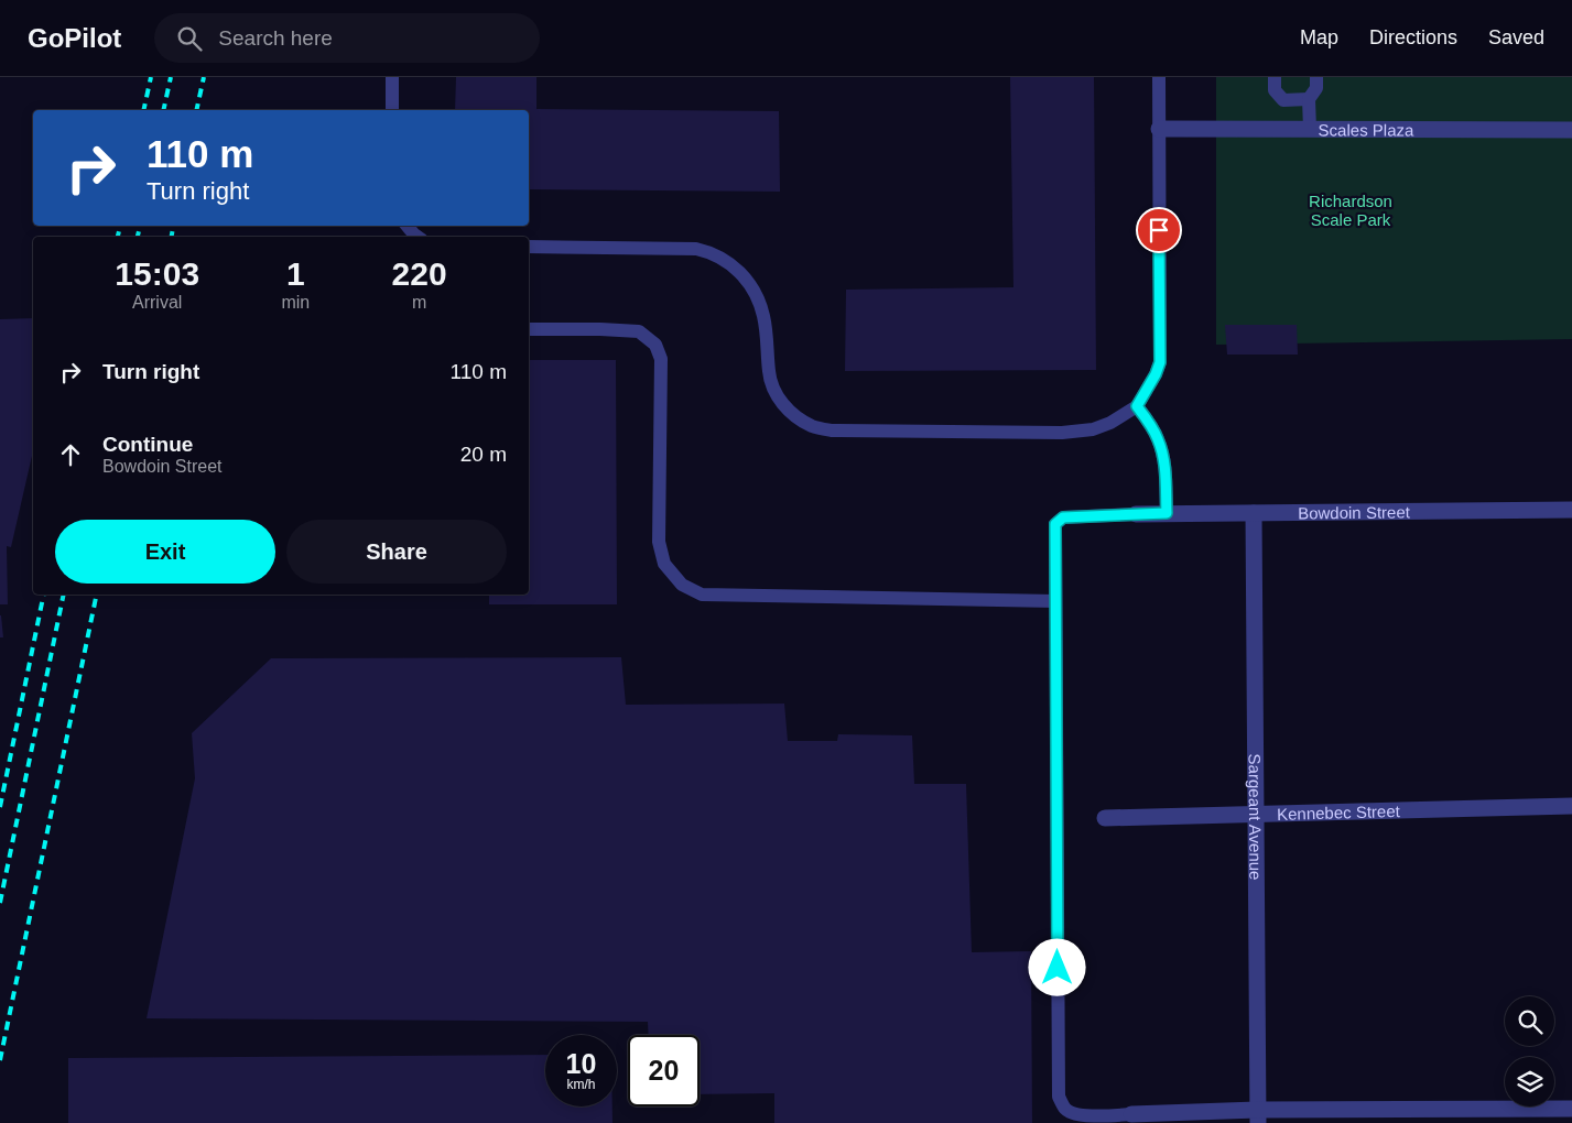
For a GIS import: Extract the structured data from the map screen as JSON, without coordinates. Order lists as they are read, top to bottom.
{
  "streets": {
    "street": [
      "Scales Plaza",
      "Bowdoin Street",
      "Kennebec Street",
      "Sargeant Avenue"
    ]
  },
  "crossings": [
    ["Bowdoin Street", "Sargeant Avenue"],
    ["Kennebec Street", "Sargeant Avenue"]
  ],
  "parks": ["Richardson Scale Park"],
  "page": {
    "header": "GoPilot",
    "search": "Search here",
    "nav": ["Map", "Directions", "Saved"],
    "turn": ["110 m", "Turn right"],
    "eta": [
      "15:03",
      "Arrival",
      "1",
      "min",
      "220",
      "m"
    ],
    "list": [
      {
        "name": "Turn right",
        "value": "110 m"
      },
      {
        "name": "Continue",
        "note": "Bowdoin Street",
        "value": "20 m"
      }
    ],
    "buttons": ["Exit", "Share"],
    "speed": "10 km/h",
    "limit": "20"
  }
}
